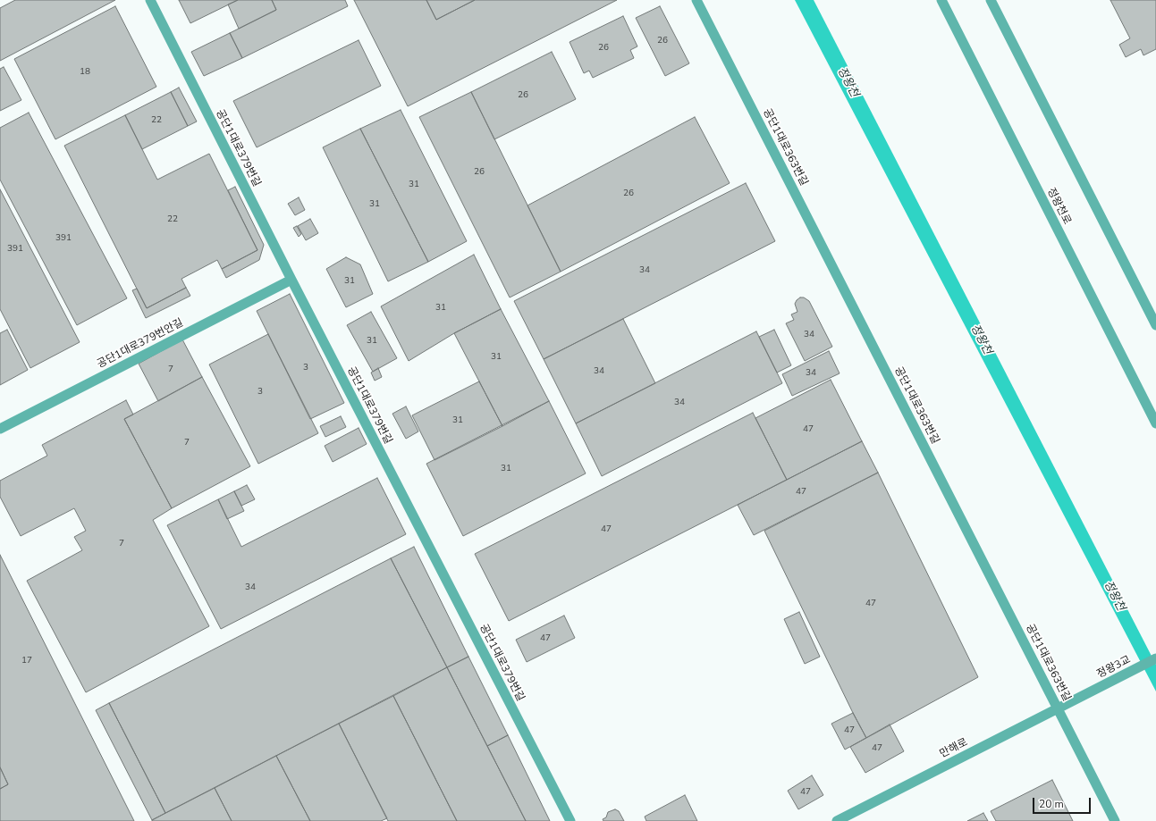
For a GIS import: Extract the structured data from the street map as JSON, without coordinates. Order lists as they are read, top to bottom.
{
  "streets": {
    "street": [
      "공단1대로363번길",
      "공단1대로379번길",
      "정왕천로",
      "공단1대로379번안길",
      "정왕3교",
      "만해로"
    ]
  },
  "crossings": [
    ["공단1대로363번길", "만해로"],
    ["공단1대로379번길", "공단1대로379번안길"],
    ["정왕3교", "만해로"]
  ],
  "water": ["정왕천"],
  "house_numbers": [
    "26",
    "26",
    "18",
    "26",
    "22",
    "26",
    "31",
    "26",
    "31",
    "22",
    "391",
    "391",
    "34",
    "31",
    "31",
    "34",
    "31",
    "31",
    "3",
    "7",
    "34",
    "34",
    "3",
    "34",
    "31",
    "47",
    "7",
    "31",
    "47",
    "47",
    "7",
    "34",
    "47",
    "47",
    "17",
    "47",
    "47",
    "47"
  ],
  "scale_bar": "20 m"
}
